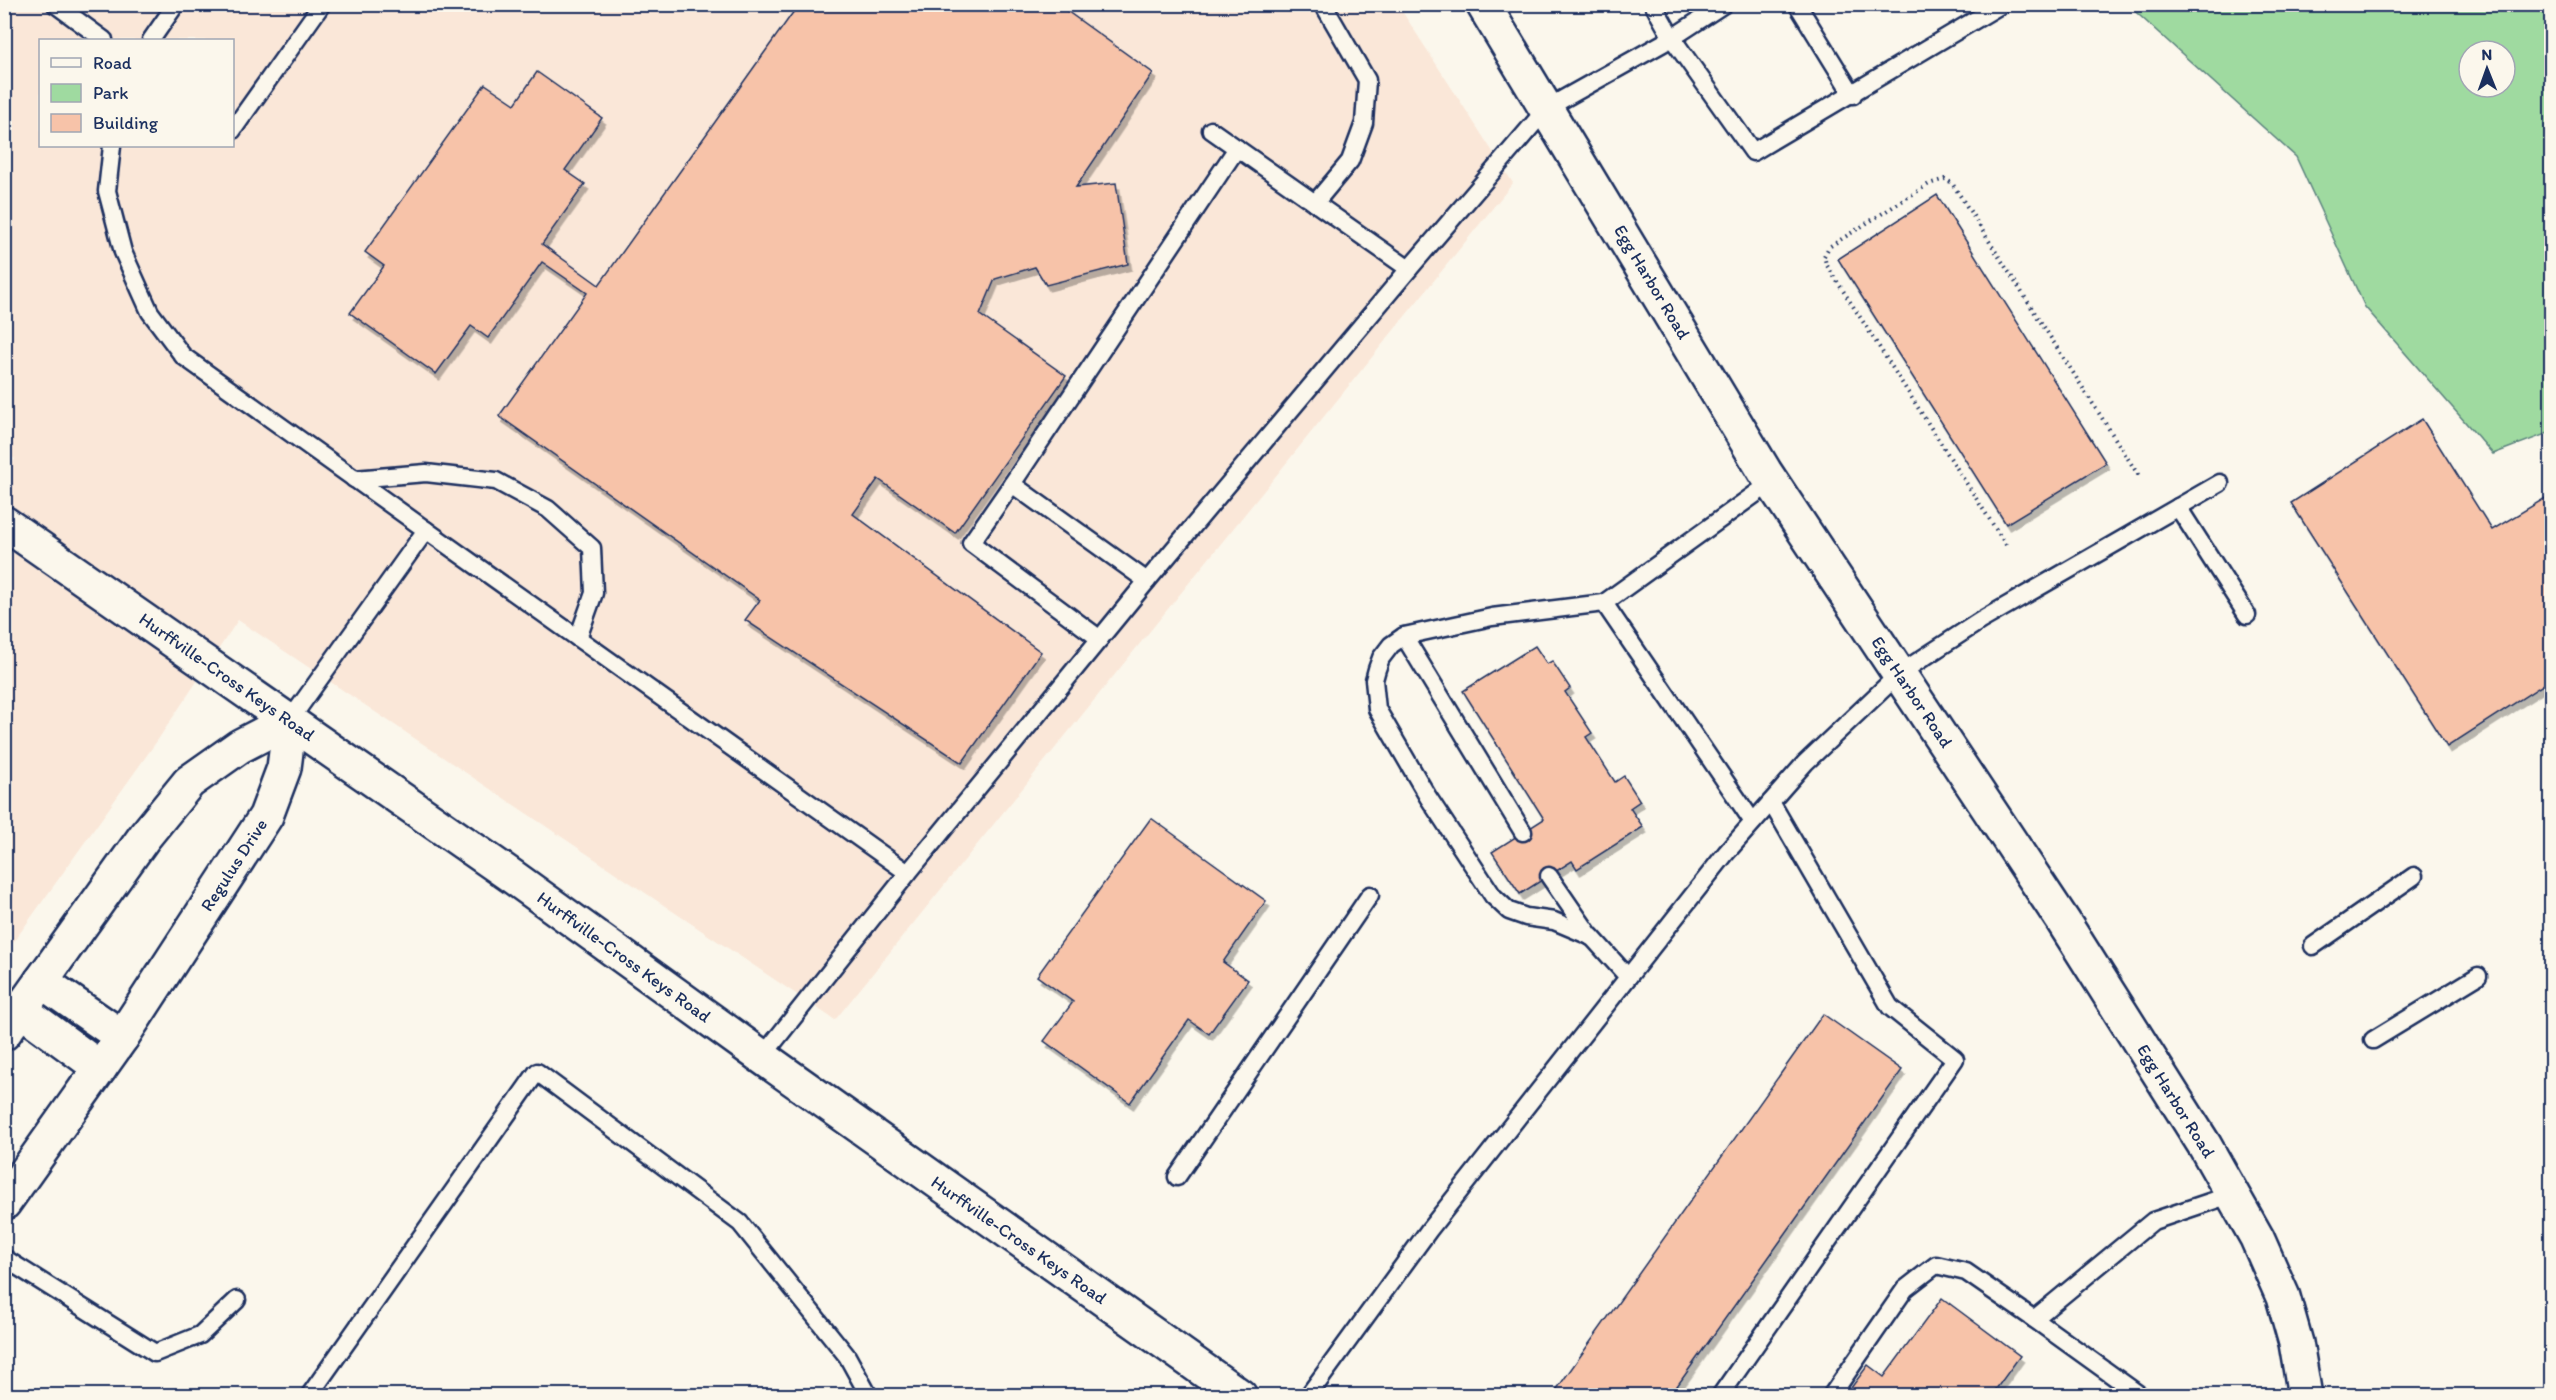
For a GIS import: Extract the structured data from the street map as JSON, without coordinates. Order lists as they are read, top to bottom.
{
  "streets": {
    "main road": ["Egg Harbor Road", "Hurffville-Cross Keys Road", "Regulus Drive"]
  },
  "crossings": [
    ["Hurffville-Cross Keys Road", "Regulus Drive"]
  ],
  "legend": ["Road", "Park", "Building"],
  "north": "top"
}
